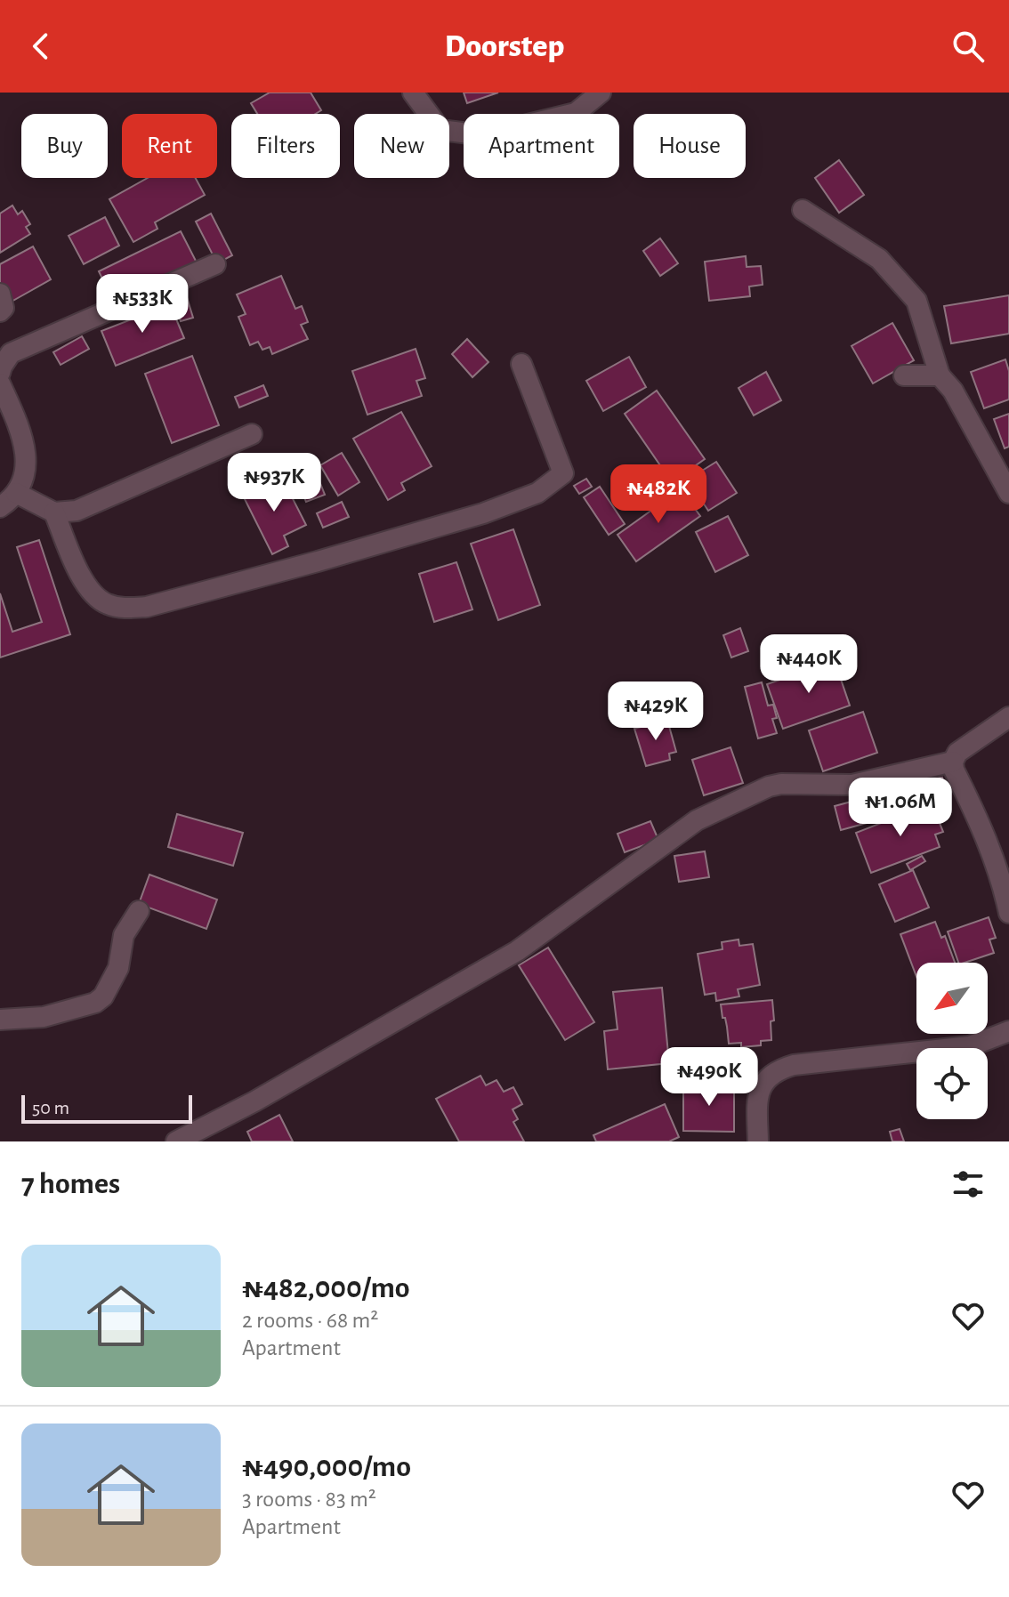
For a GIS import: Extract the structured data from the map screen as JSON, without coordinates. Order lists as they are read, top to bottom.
{
  "scale_bar": "50 m",
  "north": "bottom left",
  "page": {
    "header": "Doorstep",
    "chip": [
      "Buy",
      "Rent",
      "Filters",
      "New",
      "Apartment",
      "House"
    ],
    "price": [
      "₦533K",
      "₦937K",
      "₦482K",
      "₦440K",
      "₦429K",
      "₦1.06M",
      "₦490K"
    ],
    "scale": "50 m",
    "heading": "7 homes",
    "list": [
      {
        "name": "₦482,000/mo",
        "note": "2 rooms · 68 m² · Apartment"
      },
      {
        "name": "₦490,000/mo",
        "note": "3 rooms · 83 m² · Apartment"
      }
    ]
  }
}
